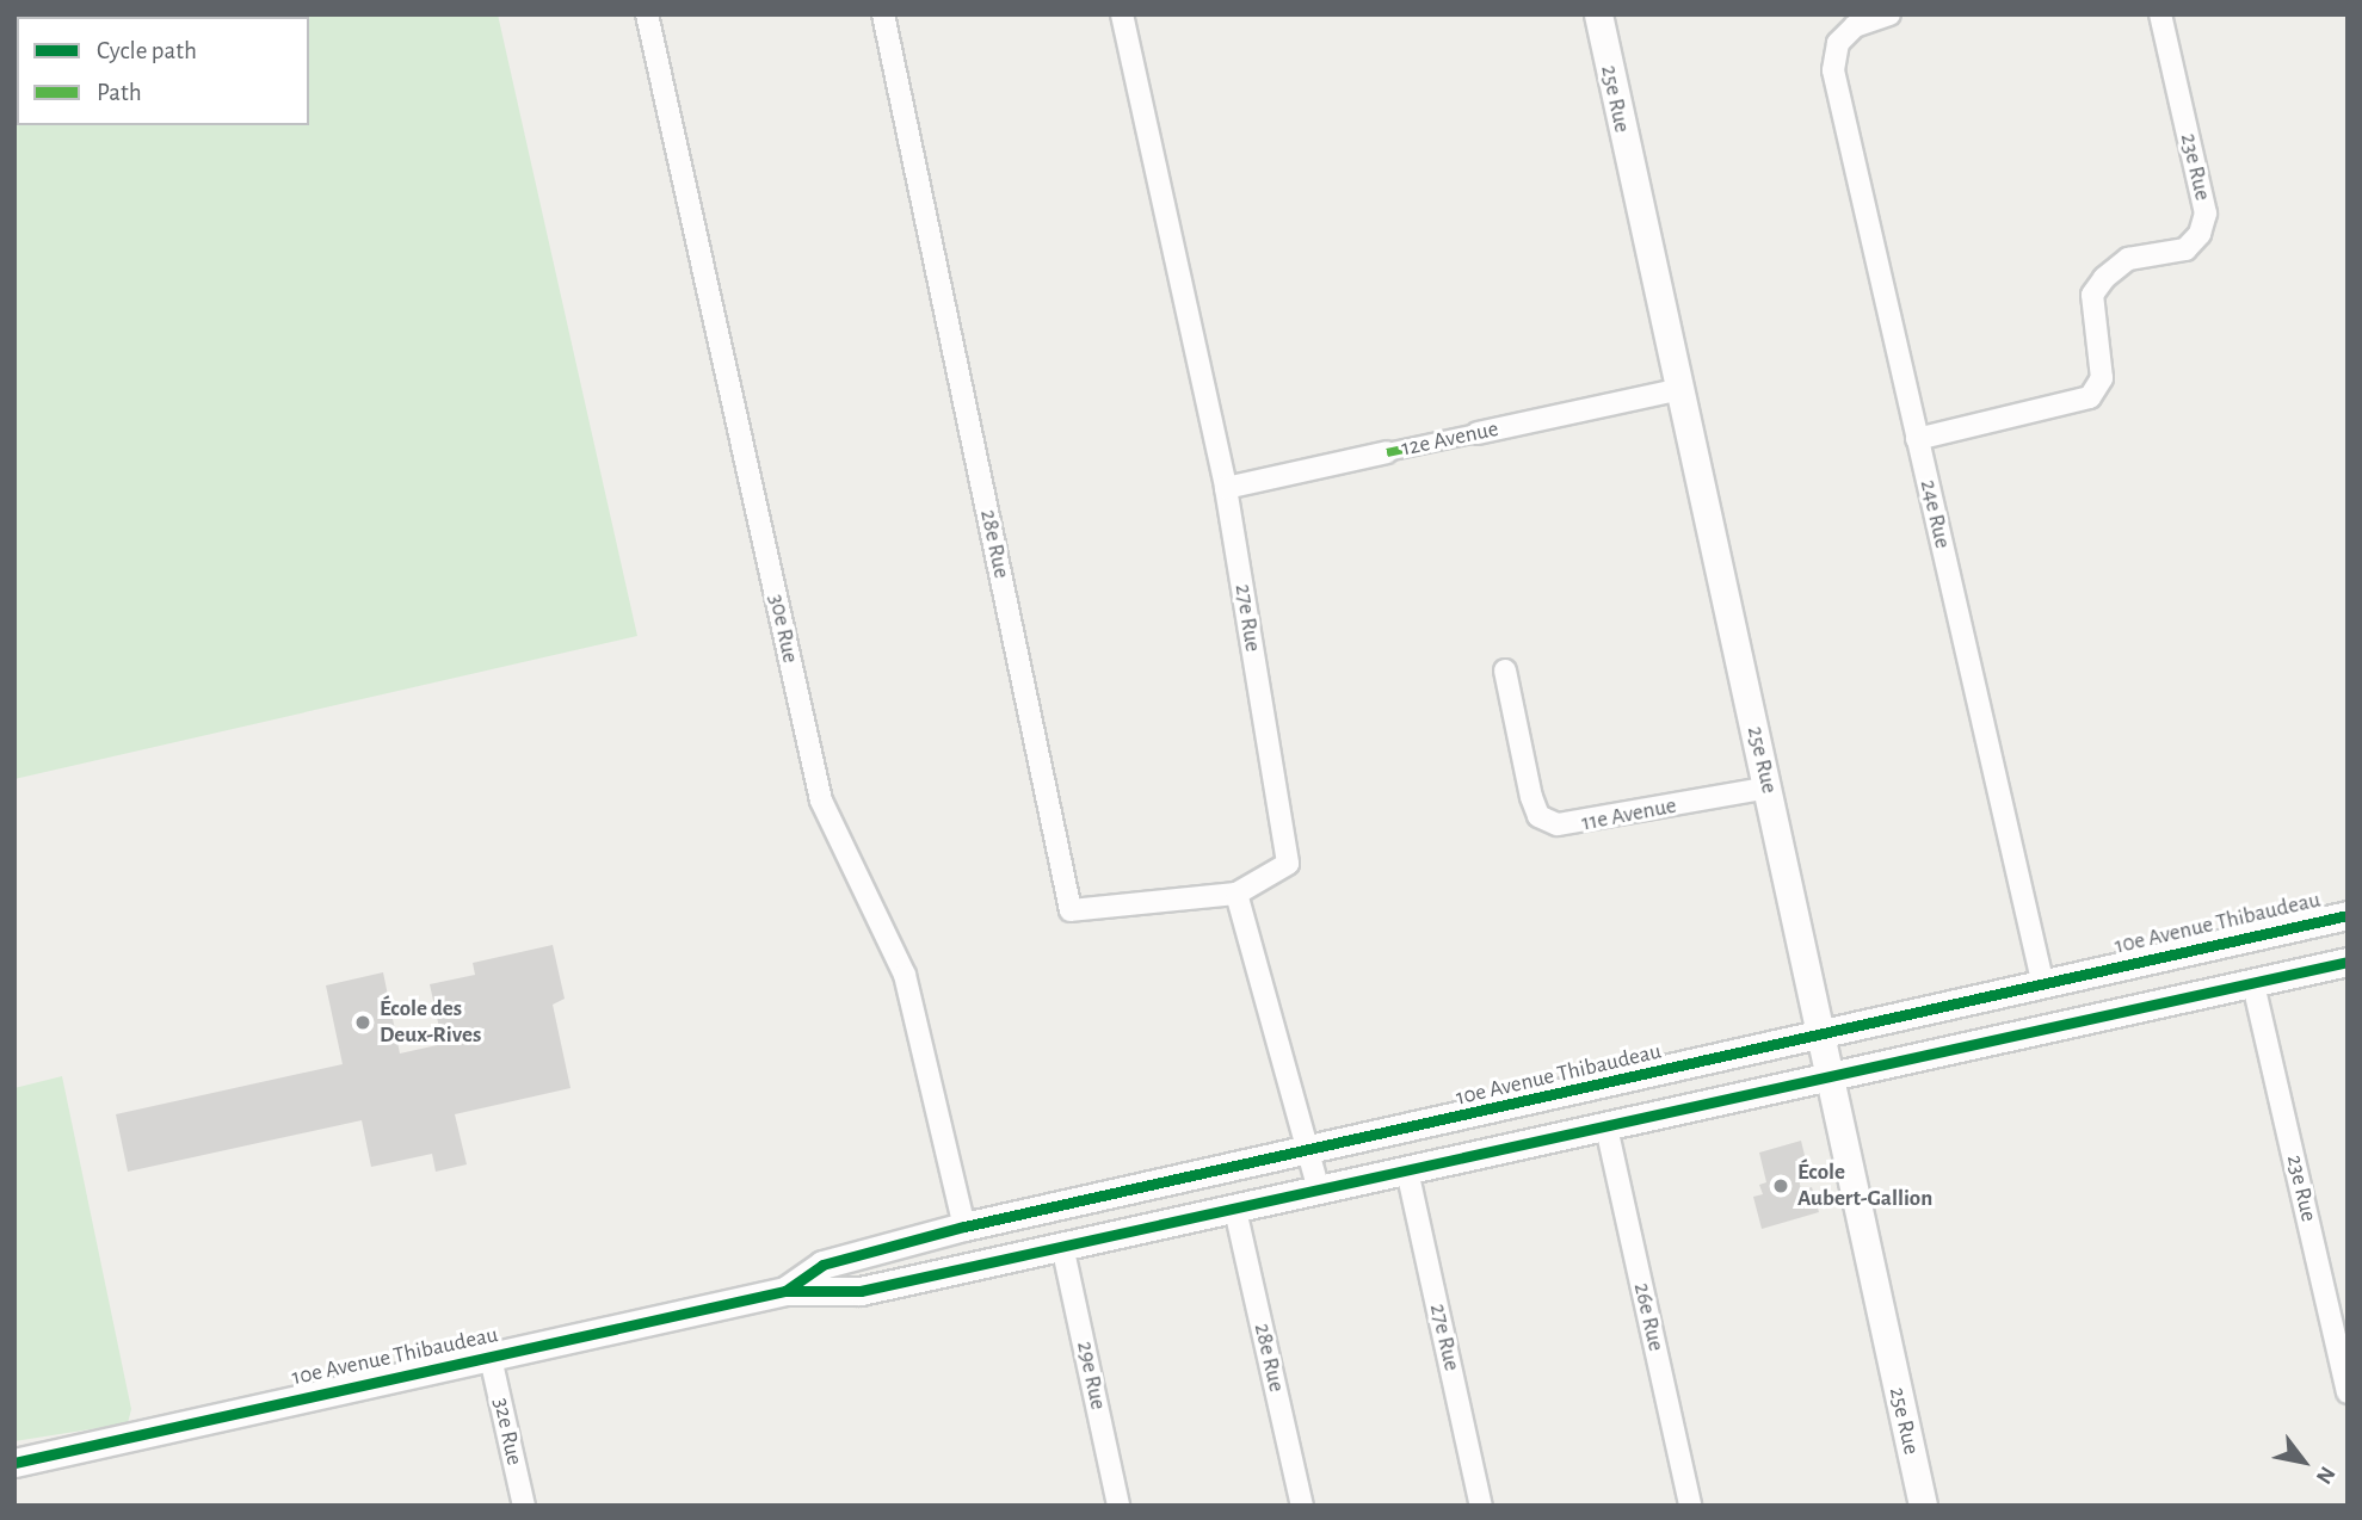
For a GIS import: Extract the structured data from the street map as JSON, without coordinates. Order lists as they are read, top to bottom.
{
  "streets": {
    "street": [
      "25e Rue",
      "23e Rue",
      "12e Avenue",
      "24e Rue",
      "28e Rue",
      "27e Rue",
      "30e Rue",
      "11e Avenue",
      "10e Avenue Thibaudeau",
      "26e Rue",
      "29e Rue",
      "32e Rue"
    ]
  },
  "crossings": [
    ["25e Rue", "12e Avenue"],
    ["25e Rue", "11e Avenue"],
    ["25e Rue", "10e Avenue Thibaudeau"],
    ["23e Rue", "24e Rue"],
    ["23e Rue", "10e Avenue Thibaudeau"],
    ["12e Avenue", "27e Rue"],
    ["24e Rue", "10e Avenue Thibaudeau"],
    ["28e Rue", "27e Rue"],
    ["28e Rue", "10e Avenue Thibaudeau"],
    ["27e Rue", "10e Avenue Thibaudeau"],
    ["30e Rue", "10e Avenue Thibaudeau"],
    ["10e Avenue Thibaudeau", "26e Rue"],
    ["10e Avenue Thibaudeau", "29e Rue"],
    ["10e Avenue Thibaudeau", "32e Rue"]
  ],
  "places": ["École des Deux-Rives", "École Aubert-Gallion"],
  "legend": ["Cycle path", "Path"],
  "north": "bottom right"
}
